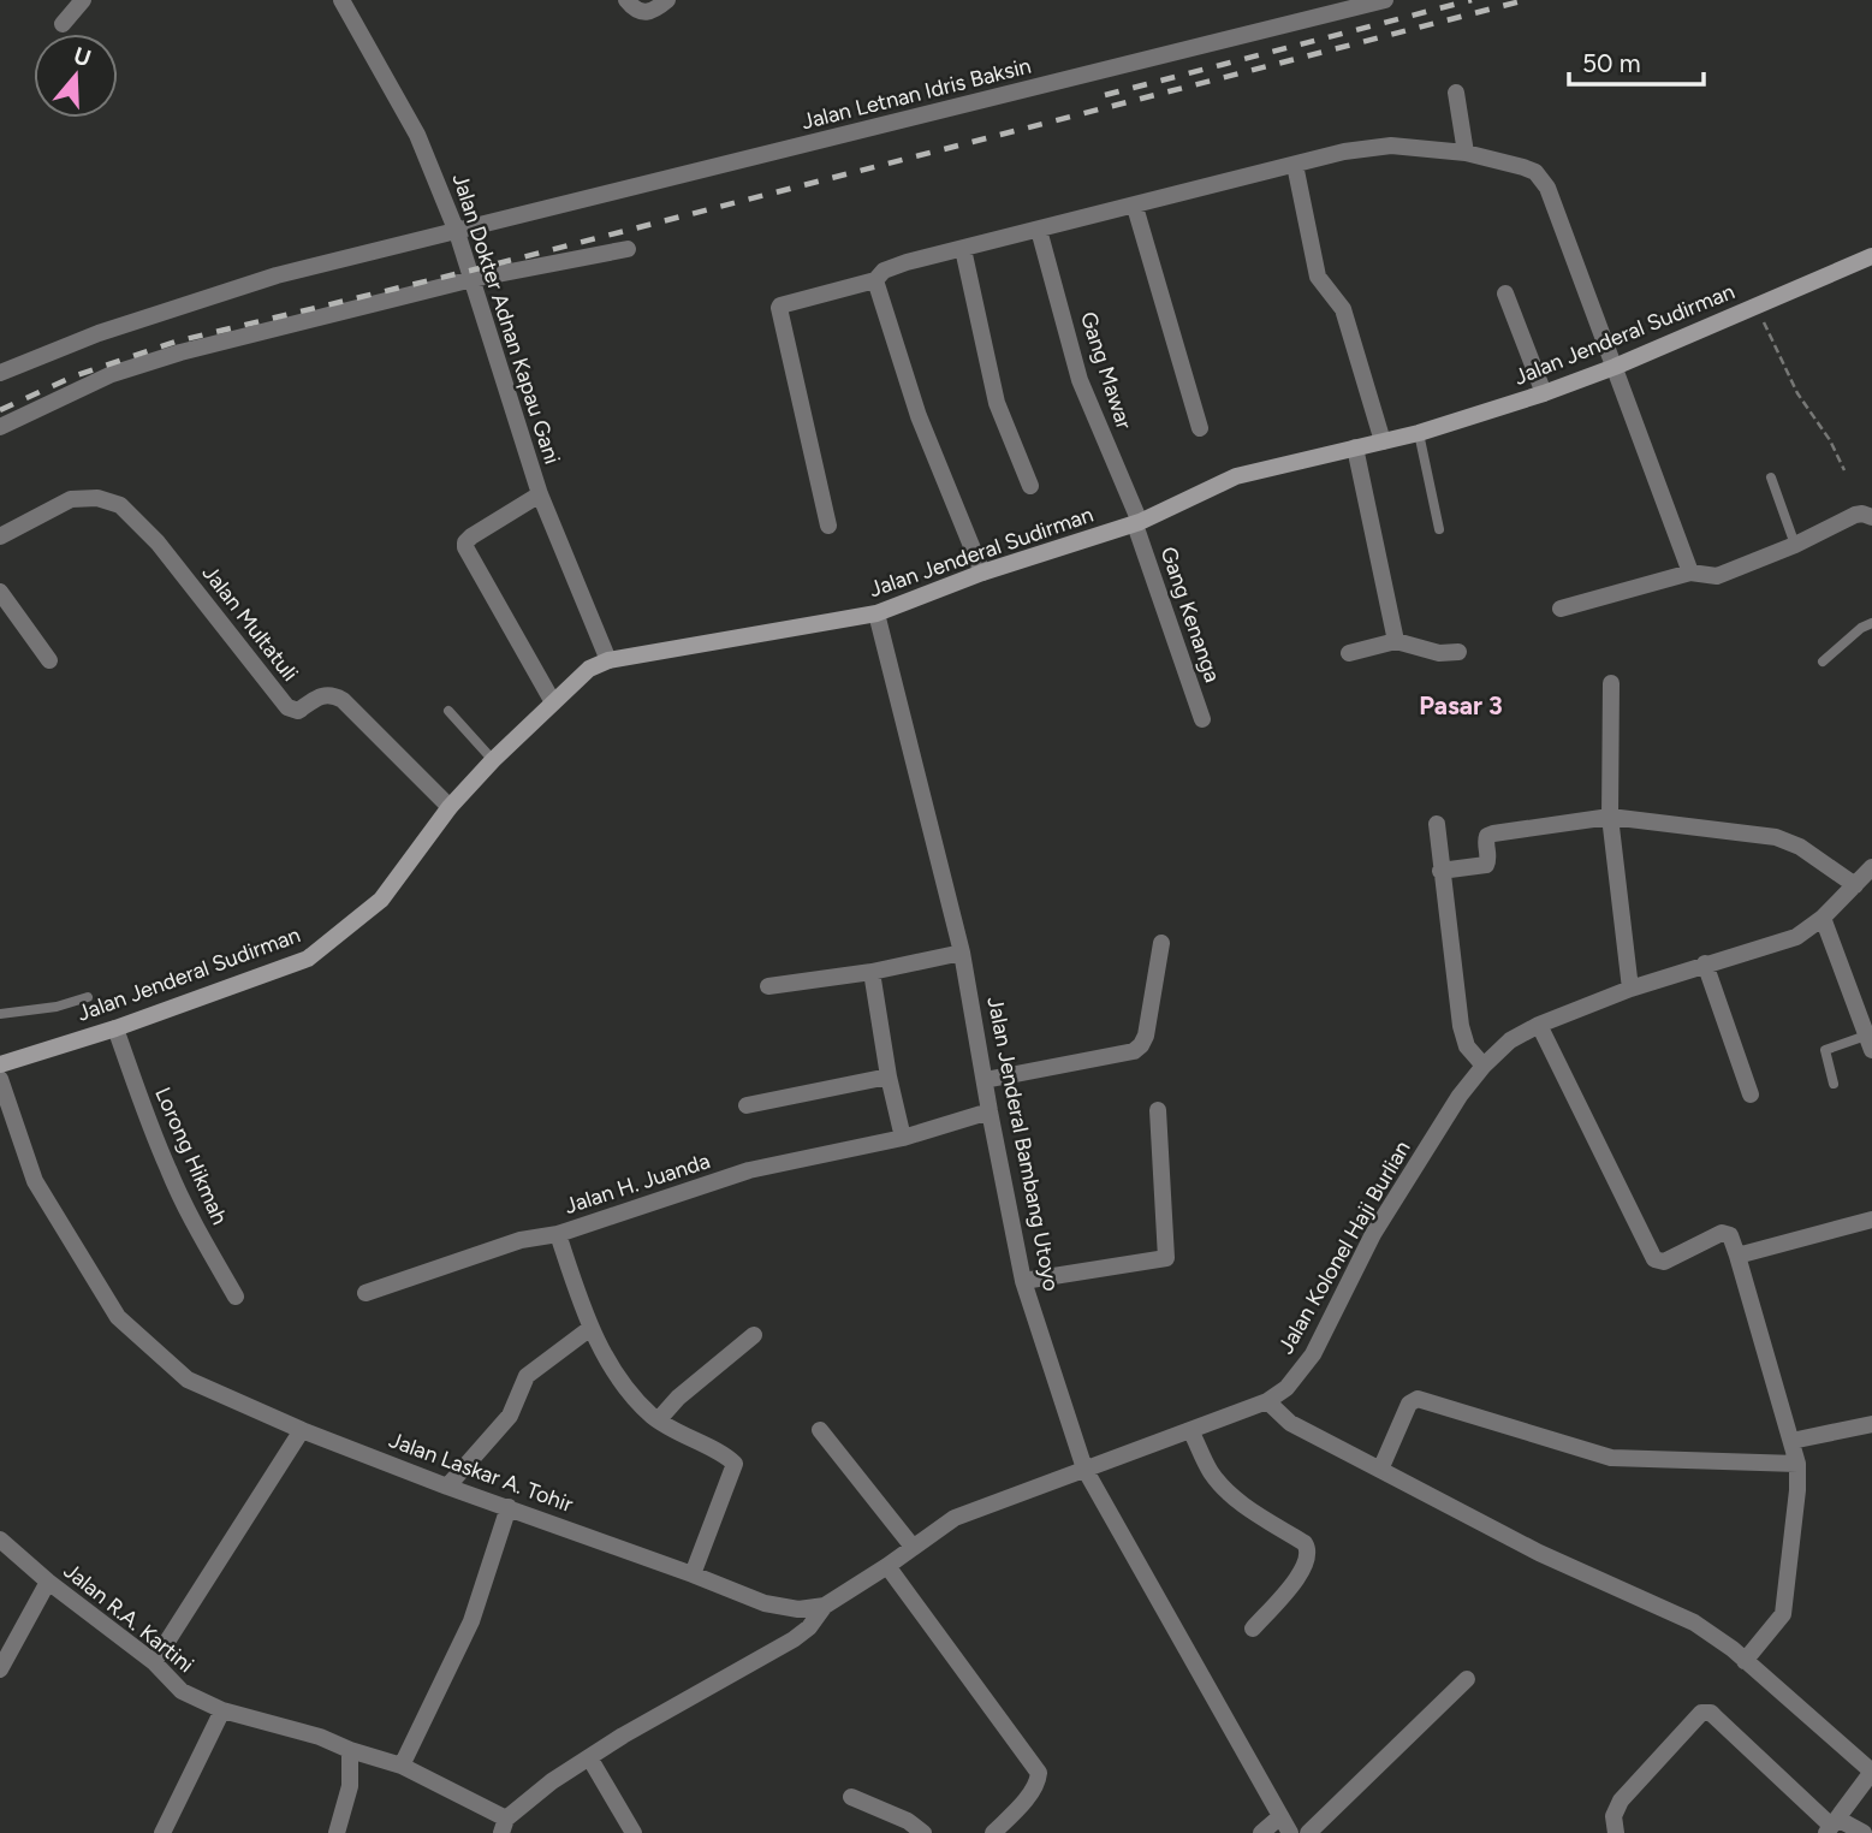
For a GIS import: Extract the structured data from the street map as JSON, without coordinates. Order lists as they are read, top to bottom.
{
  "streets": {
    "main road": ["Jalan Jenderal Sudirman"],
    "street": [
      "Jalan Letnan Idris Baksin",
      "Jalan Dokter Adnan Kapau Gani",
      "Gang Mawar",
      "Gang Kenanga",
      "Jalan Multatuli",
      "Jalan Jenderal Bambang Utoyo",
      "Lorong Hikmah",
      "Jalan H. Juanda",
      "Jalan Kolonel Haji Burlian",
      "Jalan Laskar A. Tohir",
      "Jalan R.A. Kartini"
    ]
  },
  "crossings": [
    ["Jalan Letnan Idris Baksin", "Jalan Dokter Adnan Kapau Gani"],
    ["Jalan Dokter Adnan Kapau Gani", "Jalan Jenderal Sudirman"],
    ["Jalan Jenderal Sudirman", "Gang Mawar"],
    ["Jalan Jenderal Sudirman", "Gang Kenanga"],
    ["Jalan Jenderal Sudirman", "Jalan Multatuli"],
    ["Jalan Jenderal Sudirman", "Jalan Jenderal Bambang Utoyo"],
    ["Jalan Jenderal Sudirman", "Lorong Hikmah"],
    ["Gang Mawar", "Gang Kenanga"],
    ["Jalan Jenderal Bambang Utoyo", "Jalan H. Juanda"],
    ["Jalan Jenderal Bambang Utoyo", "Jalan Kolonel Haji Burlian"],
    ["Jalan H. Juanda", "Jalan Laskar A. Tohir"]
  ],
  "districts": ["Pasar 3"],
  "scale_bar": "50 m",
  "north": "top"
}
